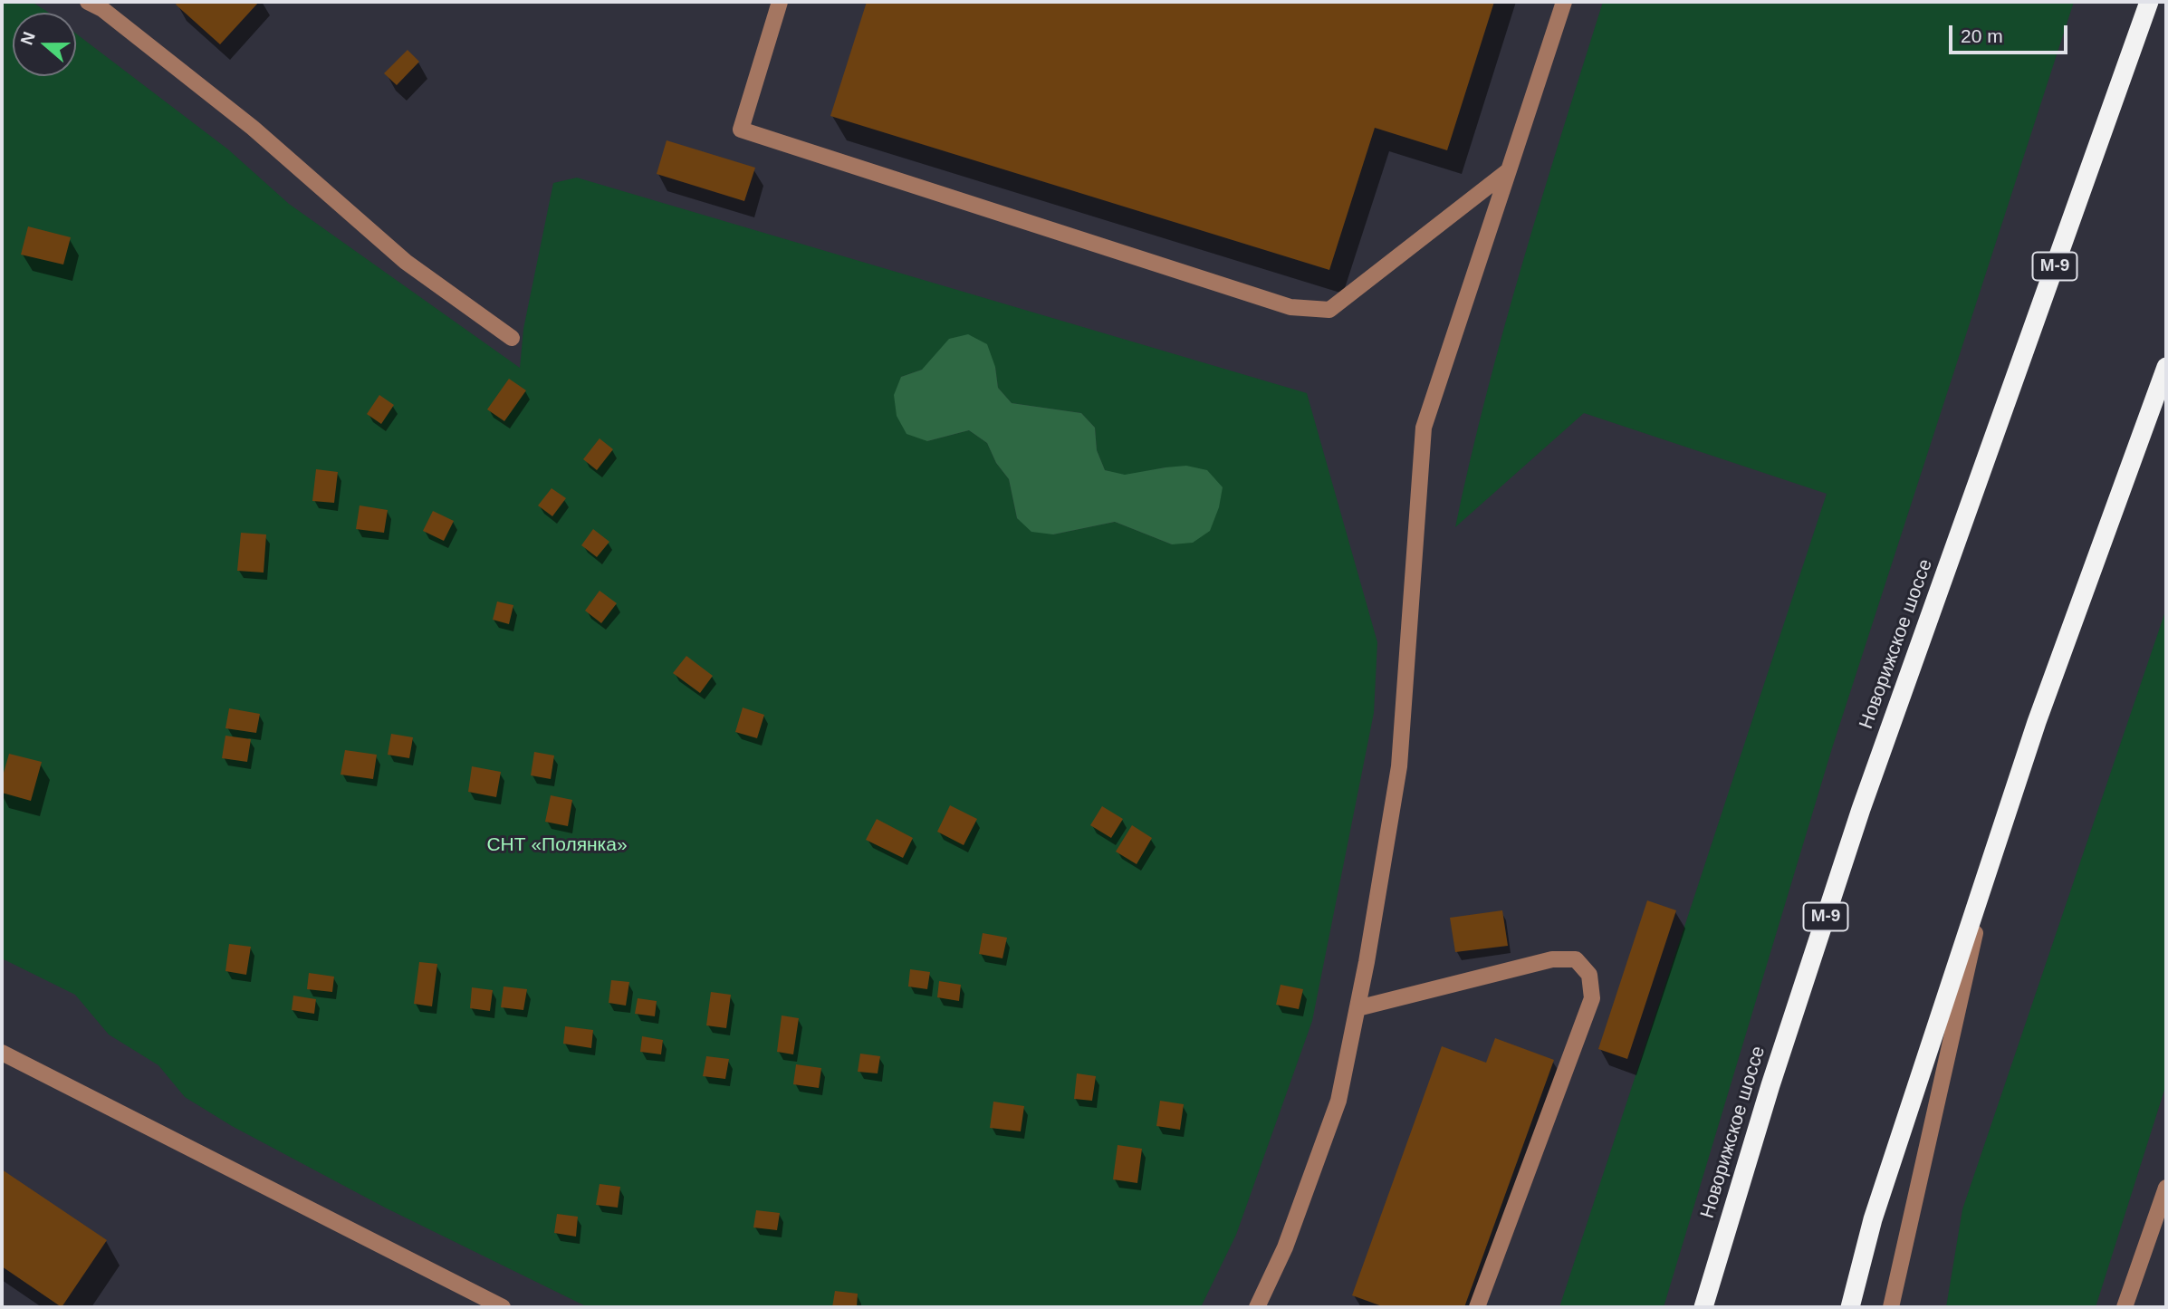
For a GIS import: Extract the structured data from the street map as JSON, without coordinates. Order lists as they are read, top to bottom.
{
  "streets": {
    "highway": ["М-9", "Новорижское шоссе"]
  },
  "parks": ["СНТ «Полянка»"],
  "scale_bar": "20 m",
  "north": "left"
}
